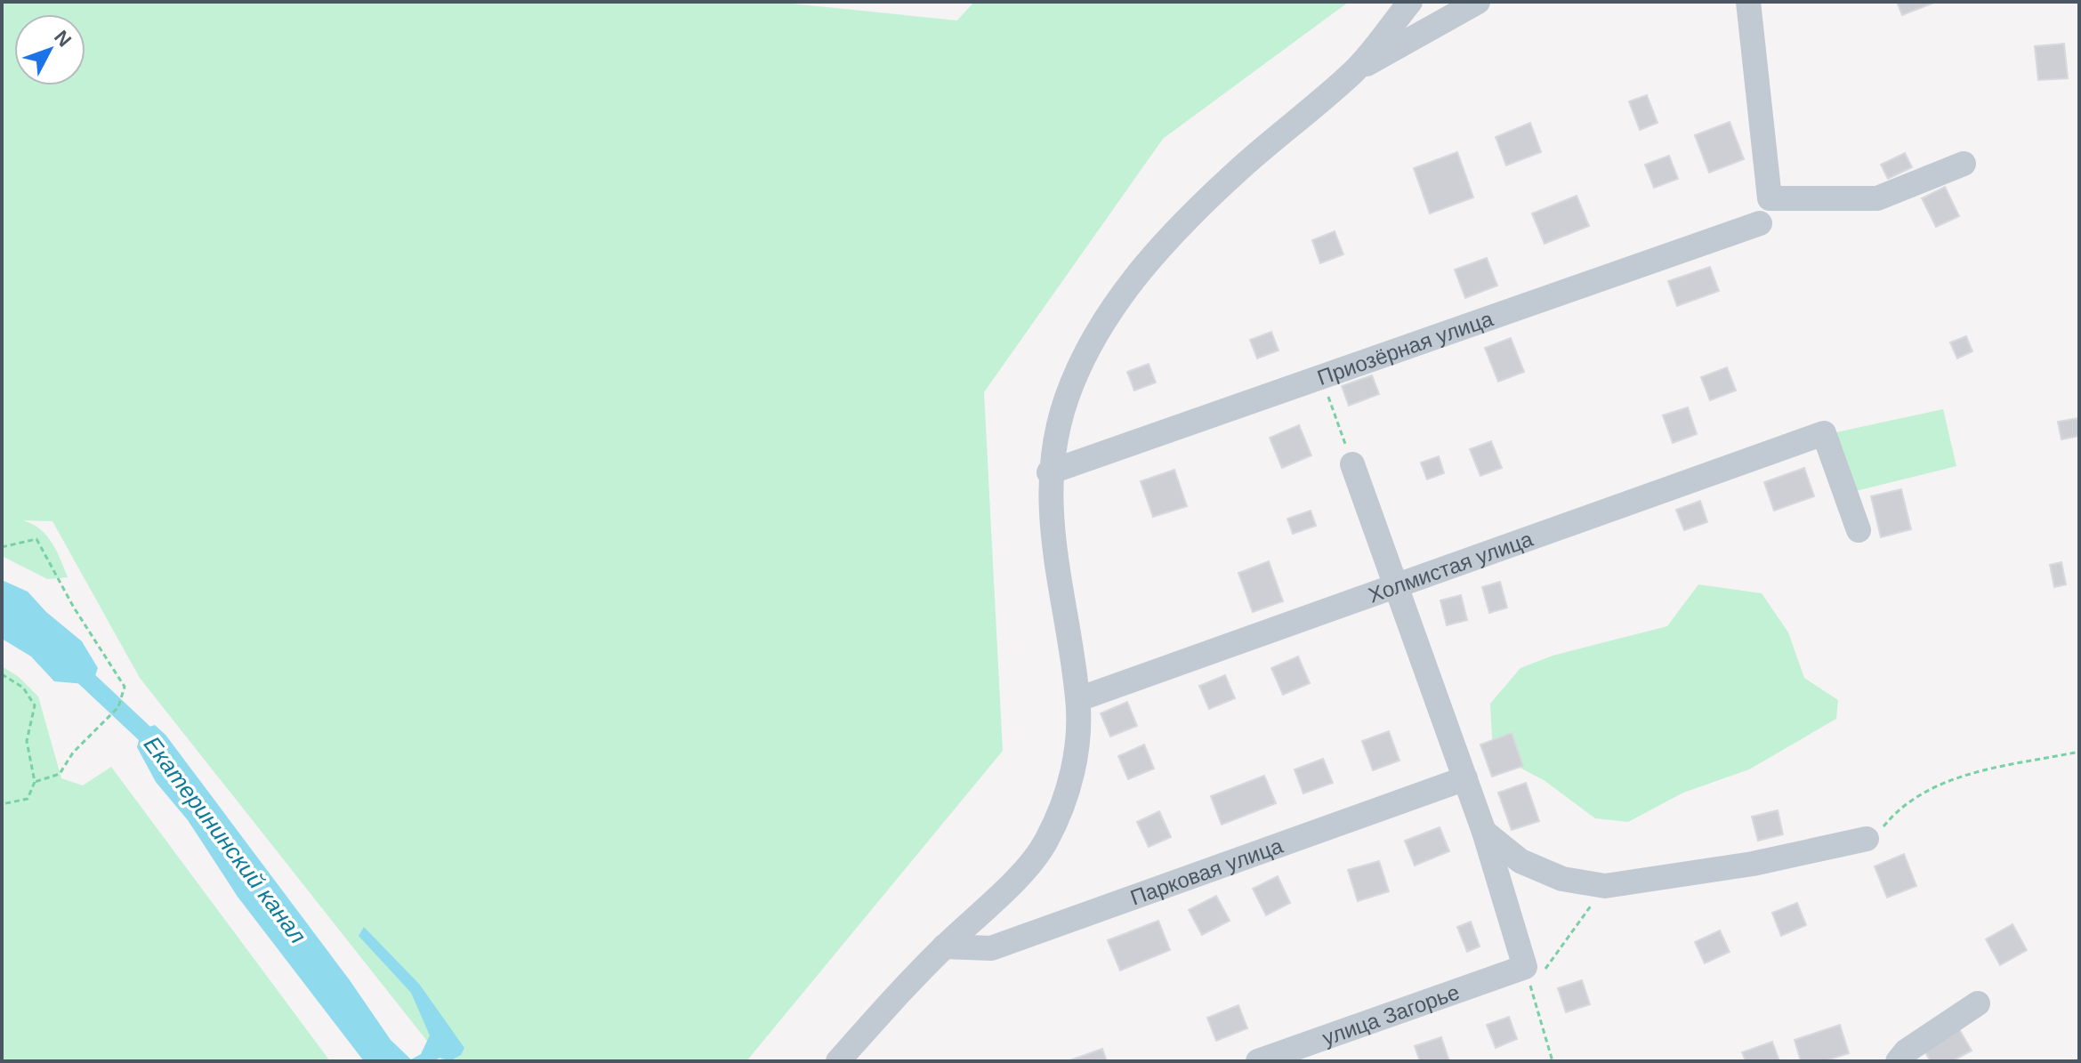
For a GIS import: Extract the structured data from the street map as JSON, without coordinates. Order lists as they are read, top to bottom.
{
  "streets": {
    "street": [
      "Приозёрная улица",
      "Холмистая улица",
      "Парковая улица",
      "улица Загорье"
    ]
  },
  "water": ["Екатерининский канал"],
  "north": "top right"
}
